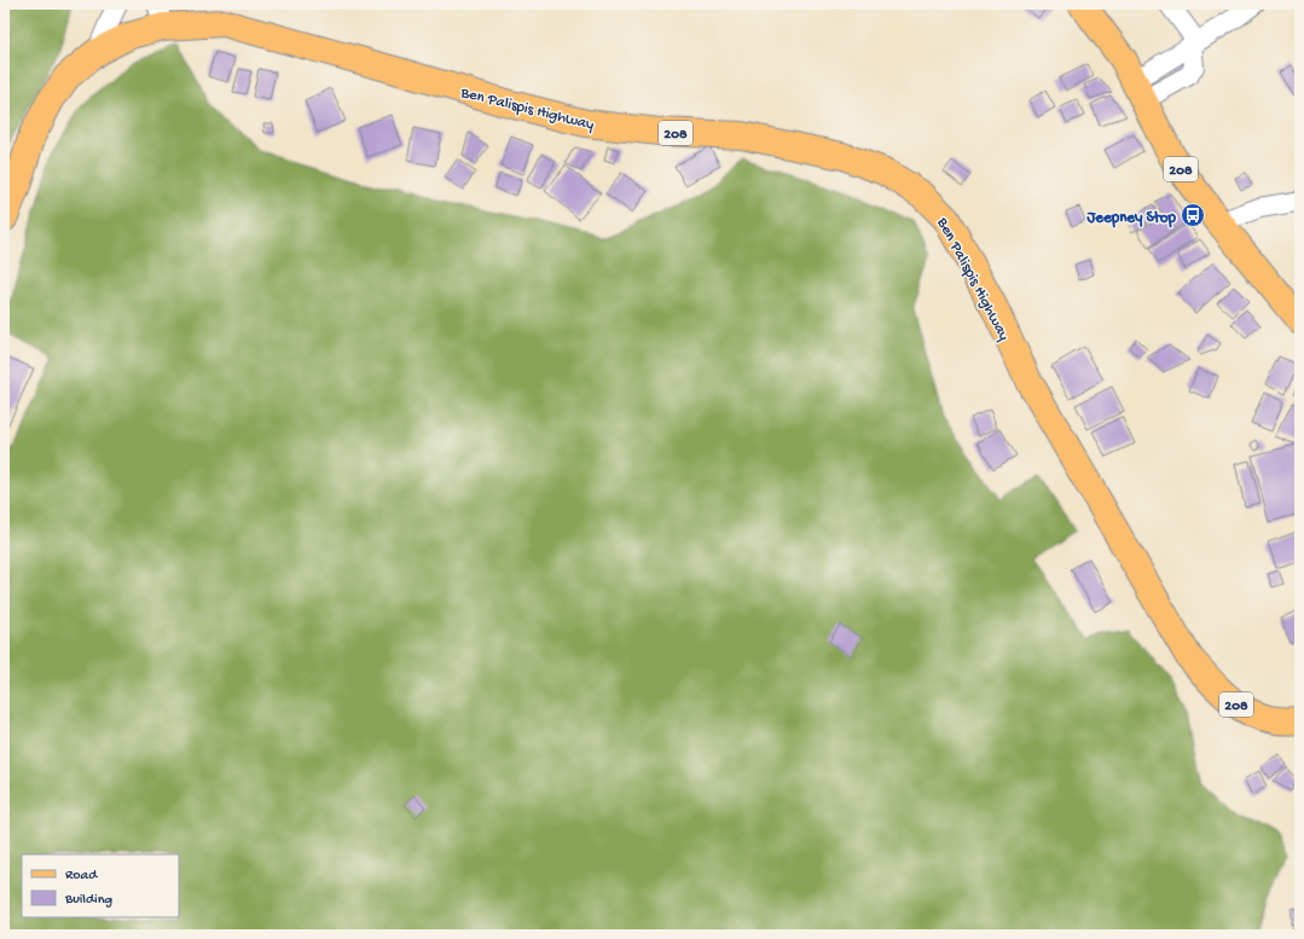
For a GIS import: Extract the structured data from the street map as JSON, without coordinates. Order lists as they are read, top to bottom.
{
  "streets": {
    "main road": ["Ben Palispis Highway", "208"]
  },
  "places": {
    "bus stop": ["Jeepney Stop"]
  },
  "legend": ["Road", "Building"]
}
